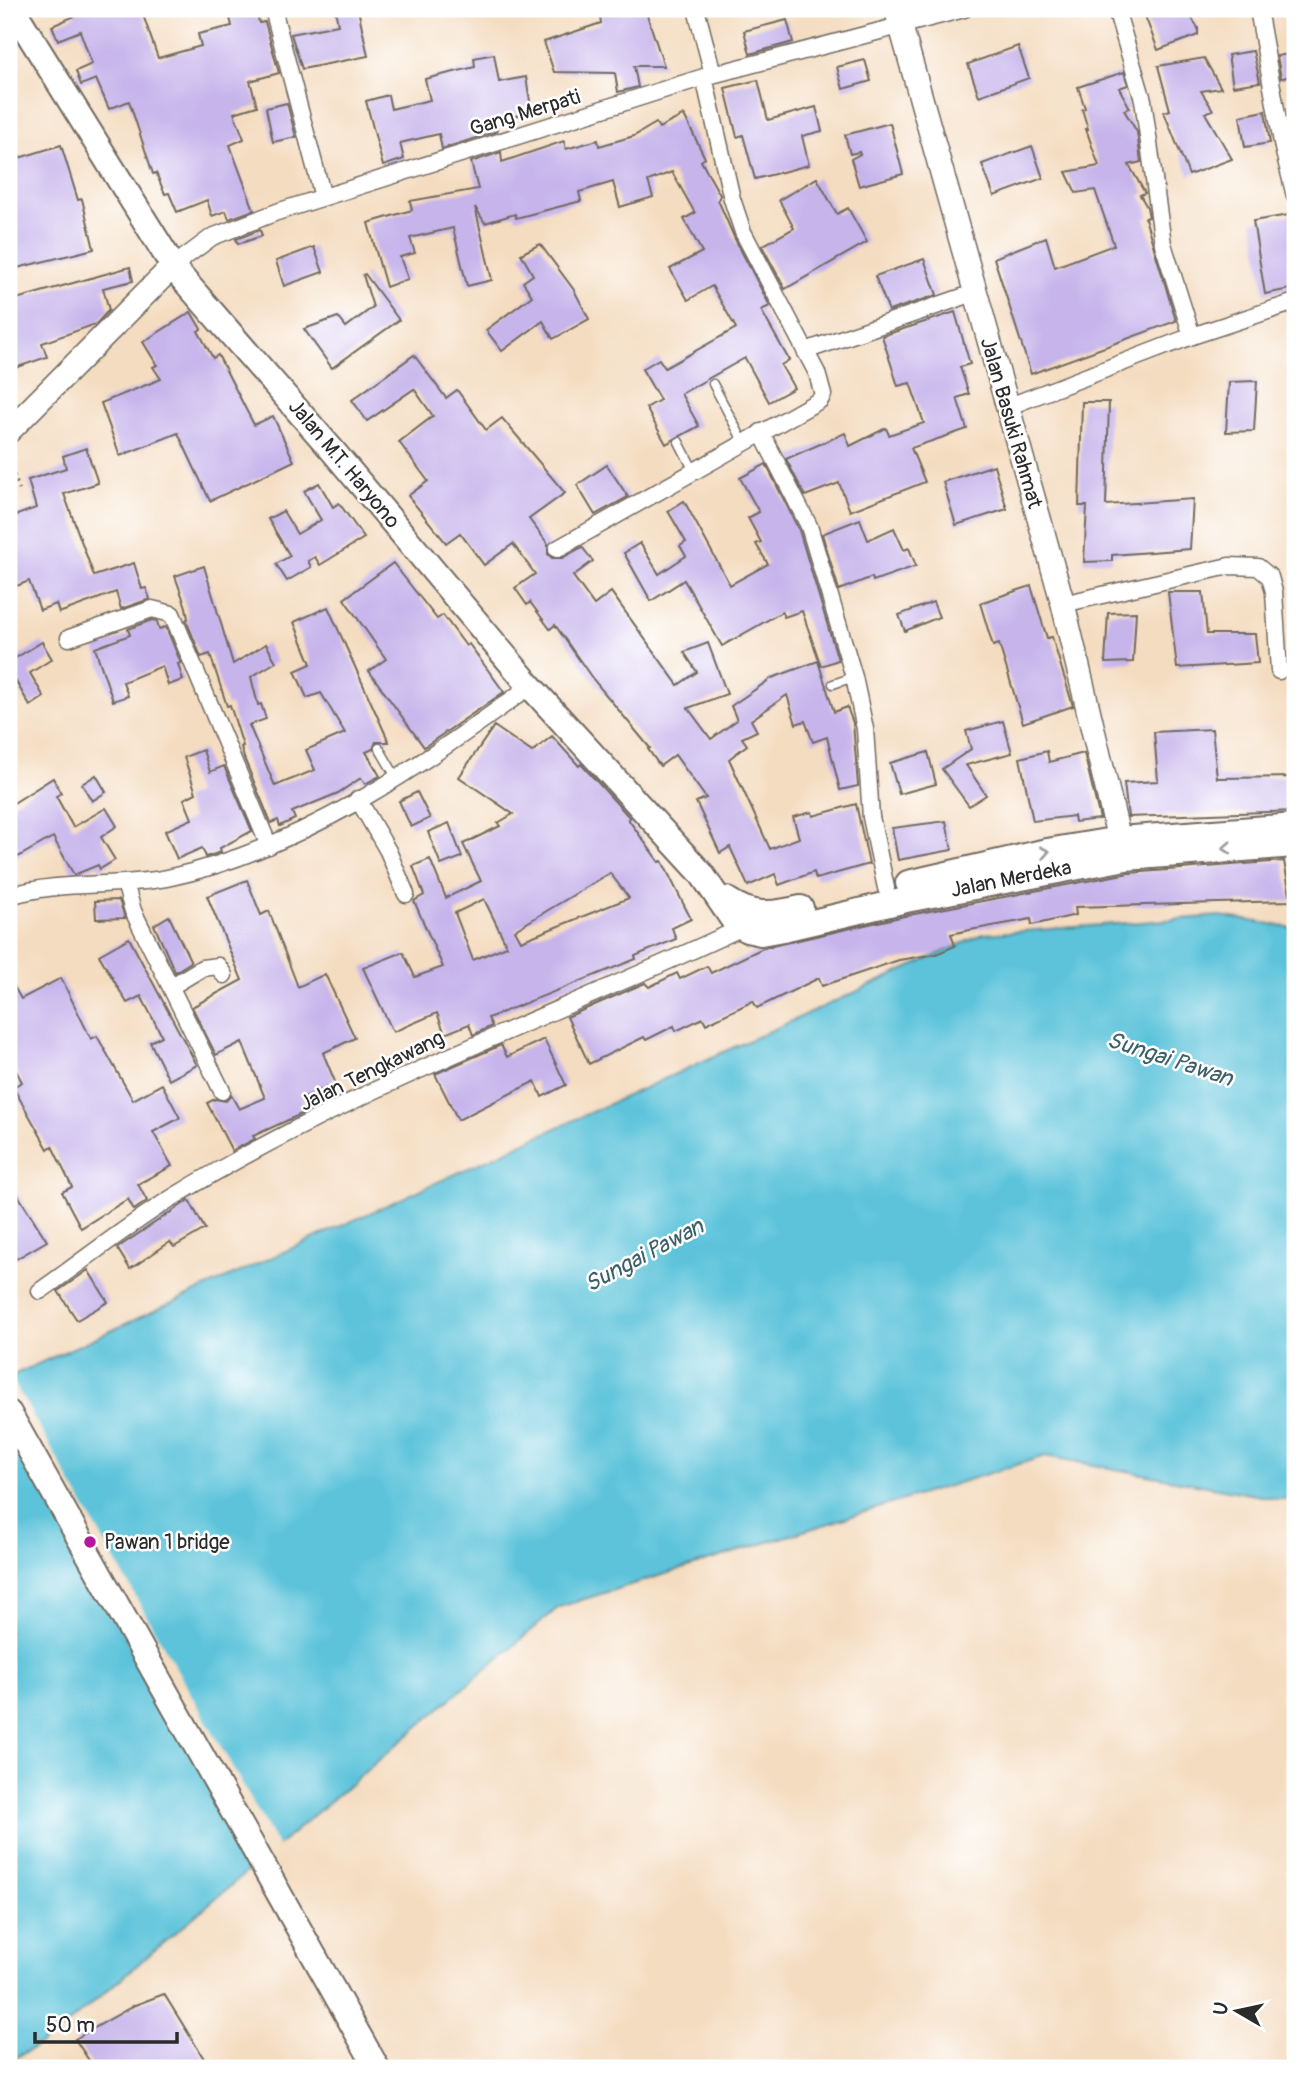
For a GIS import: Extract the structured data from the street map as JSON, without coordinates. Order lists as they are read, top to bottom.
{
  "streets": {
    "main road": ["Jalan M.T. Haryono", "Jalan Merdeka"],
    "street": ["Gang Merpati", "Jalan Basuki Rahmat", "Jalan Tengkawang"]
  },
  "crossings": [
    ["Gang Merpati", "Jalan Basuki Rahmat"],
    ["Gang Merpati", "Jalan M.T. Haryono"],
    ["Jalan Basuki Rahmat", "Jalan Merdeka"],
    ["Jalan M.T. Haryono", "Jalan Merdeka"],
    ["Jalan M.T. Haryono", "Jalan Tengkawang"],
    ["Jalan Merdeka", "Jalan Tengkawang"]
  ],
  "water": ["Sungai Pawan"],
  "places": ["Pawan 1 bridge"],
  "scale_bar": "50 m",
  "north": "left"
}
